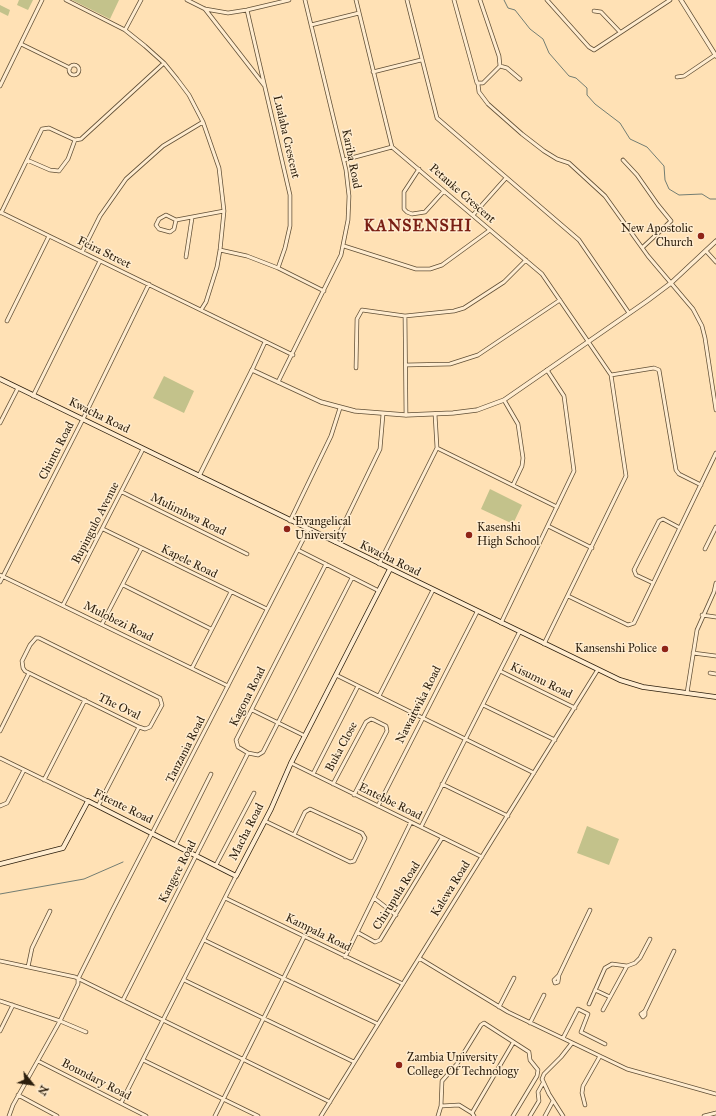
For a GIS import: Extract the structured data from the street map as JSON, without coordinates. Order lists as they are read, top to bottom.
{
  "streets": {
    "main road": ["Kwacha Road", "Fitente Road", "Macha Road"],
    "street": [
      "Lualaba Crescent",
      "Kariba Road",
      "Petauke Crescent",
      "Feira Street",
      "Chintu Road",
      "Mulimbwa Road",
      "Bupingulo Avenue",
      "Kapele Road",
      "Mulobezi Road",
      "Kisumu Road",
      "Kagona Road",
      "Nawaitwika Road",
      "The Oval",
      "Buka Close",
      "Tanzania Road",
      "Entebbe Road",
      "Kangere Road",
      "Kalewa Road",
      "Chirupula Road",
      "Kampala Road",
      "Boundary Road"
    ]
  },
  "crossings": [
    ["Kariba Road", "Feira Street"],
    ["Feira Street", "Chintu Road"],
    ["Kwacha Road", "Chintu Road"],
    ["Kwacha Road", "Bupingulo Avenue"],
    ["Kwacha Road", "Nawaitwika Road"],
    ["Kwacha Road", "Tanzania Road"],
    ["Kwacha Road", "Macha Road"],
    ["Kwacha Road", "Kalewa Road"],
    ["Chintu Road", "Mulobezi Road"],
    ["Mulimbwa Road", "Bupingulo Avenue"],
    ["Bupingulo Avenue", "Kapele Road"],
    ["Bupingulo Avenue", "Mulobezi Road"],
    ["Kapele Road", "Tanzania Road"],
    ["Mulobezi Road", "Tanzania Road"],
    ["Kisumu Road", "Kalewa Road"],
    ["Kagona Road", "Kangere Road"],
    ["Nawaitwika Road", "Entebbe Road"],
    ["Buka Close", "Entebbe Road"],
    ["Tanzania Road", "Fitente Road"],
    ["Tanzania Road", "Boundary Road"],
    ["Entebbe Road", "Macha Road"],
    ["Entebbe Road", "Kalewa Road"],
    ["Entebbe Road", "Chirupula Road"],
    ["Fitente Road", "Macha Road"],
    ["Fitente Road", "Kangere Road"],
    ["Macha Road", "Kampala Road"],
    ["Macha Road", "Boundary Road"],
    ["Kalewa Road", "Kampala Road"]
  ],
  "districts": ["KANSENSHI"],
  "places": [
    "New Apostolic Church",
    "Evangelical University",
    "Kasenshi High School",
    "Kansenshi Police",
    "Zambia University College Of Technology"
  ],
  "north": "bottom right"
}
